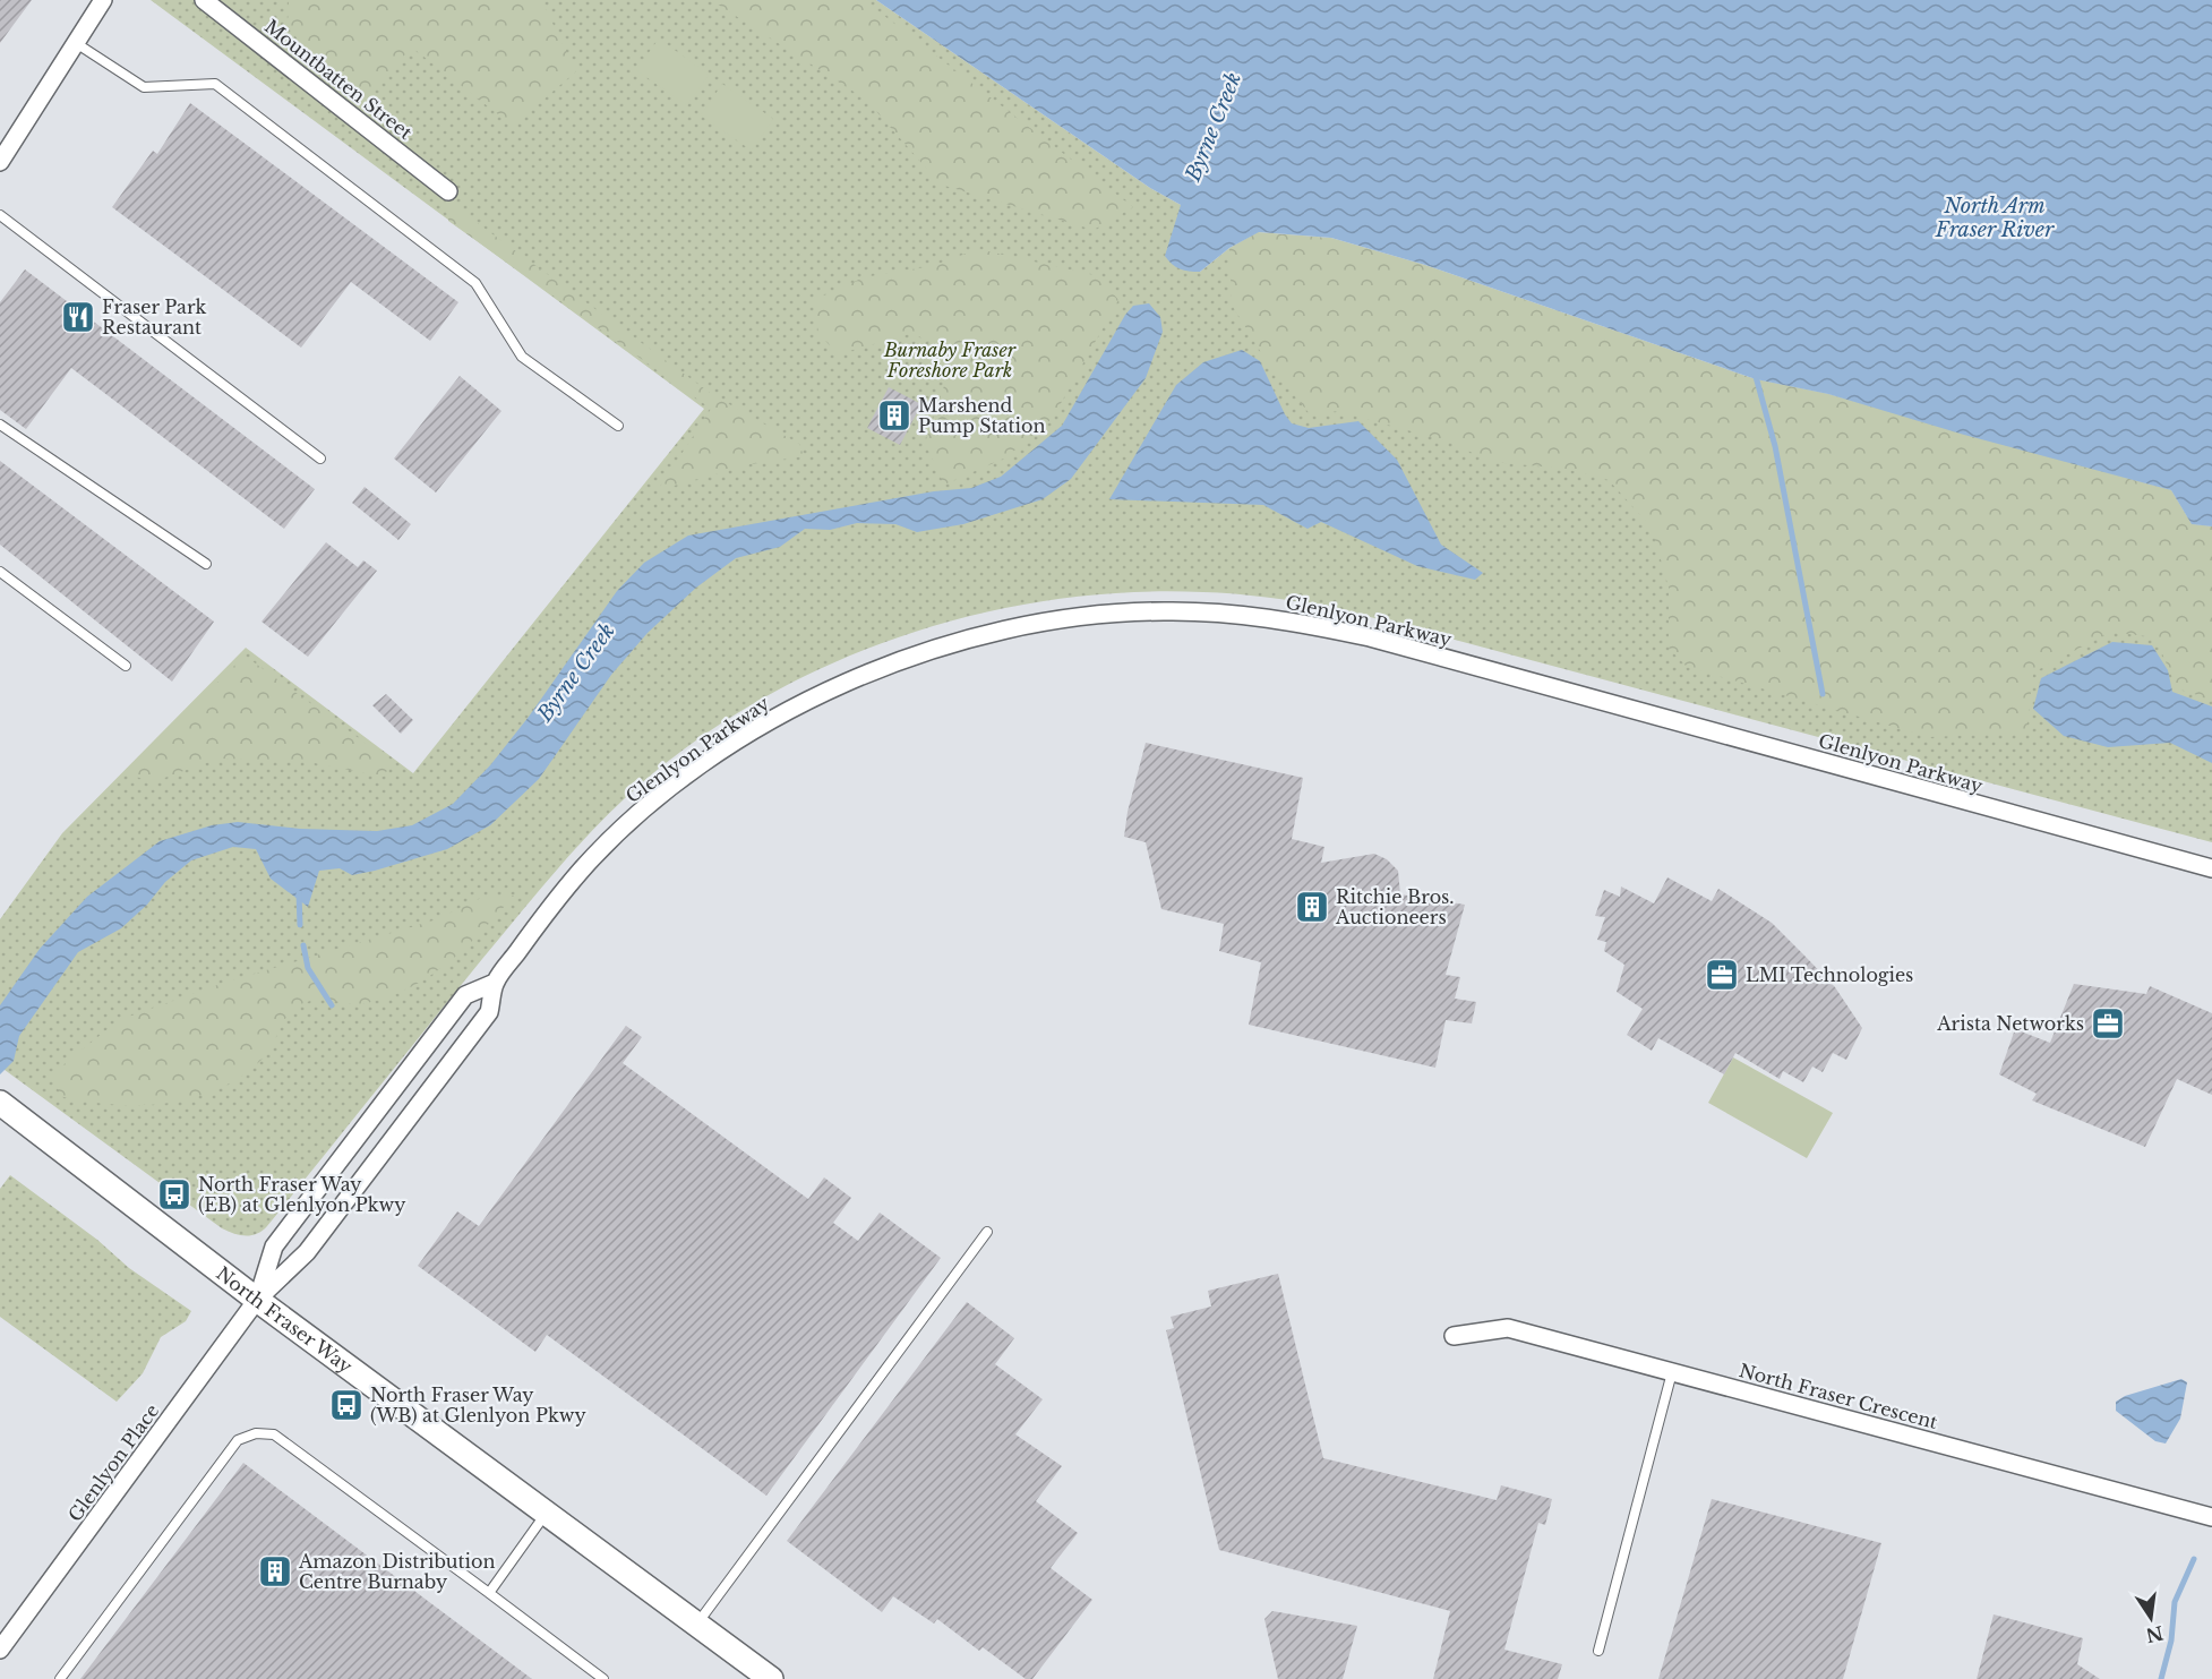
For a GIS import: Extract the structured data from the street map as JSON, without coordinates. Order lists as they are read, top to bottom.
{
  "streets": {
    "street": [
      "Mountbatten Street",
      "Glenlyon Parkway",
      "North Fraser Way",
      "North Fraser Crescent",
      "Glenlyon Place"
    ]
  },
  "crossings": [
    ["Glenlyon Parkway", "North Fraser Way"],
    ["Glenlyon Parkway", "Glenlyon Place"],
    ["North Fraser Way", "Glenlyon Place"]
  ],
  "water": ["Byrne Creek", "North Arm Fraser River"],
  "parks": ["Burnaby Fraser Foreshore Park"],
  "places": {
    "restaurant": ["Fraser Park Restaurant"],
    "building": ["Marshend Pump Station", "Ritchie Bros. Auctioneers", "Amazon Distribution Centre Burnaby"],
    "office": ["LMI Technologies", "Arista Networks"],
    "bus stop": ["North Fraser Way (EB) at Glenlyon Pkwy", "North Fraser Way (WB) at Glenlyon Pkwy"]
  },
  "north": "bottom"
}
